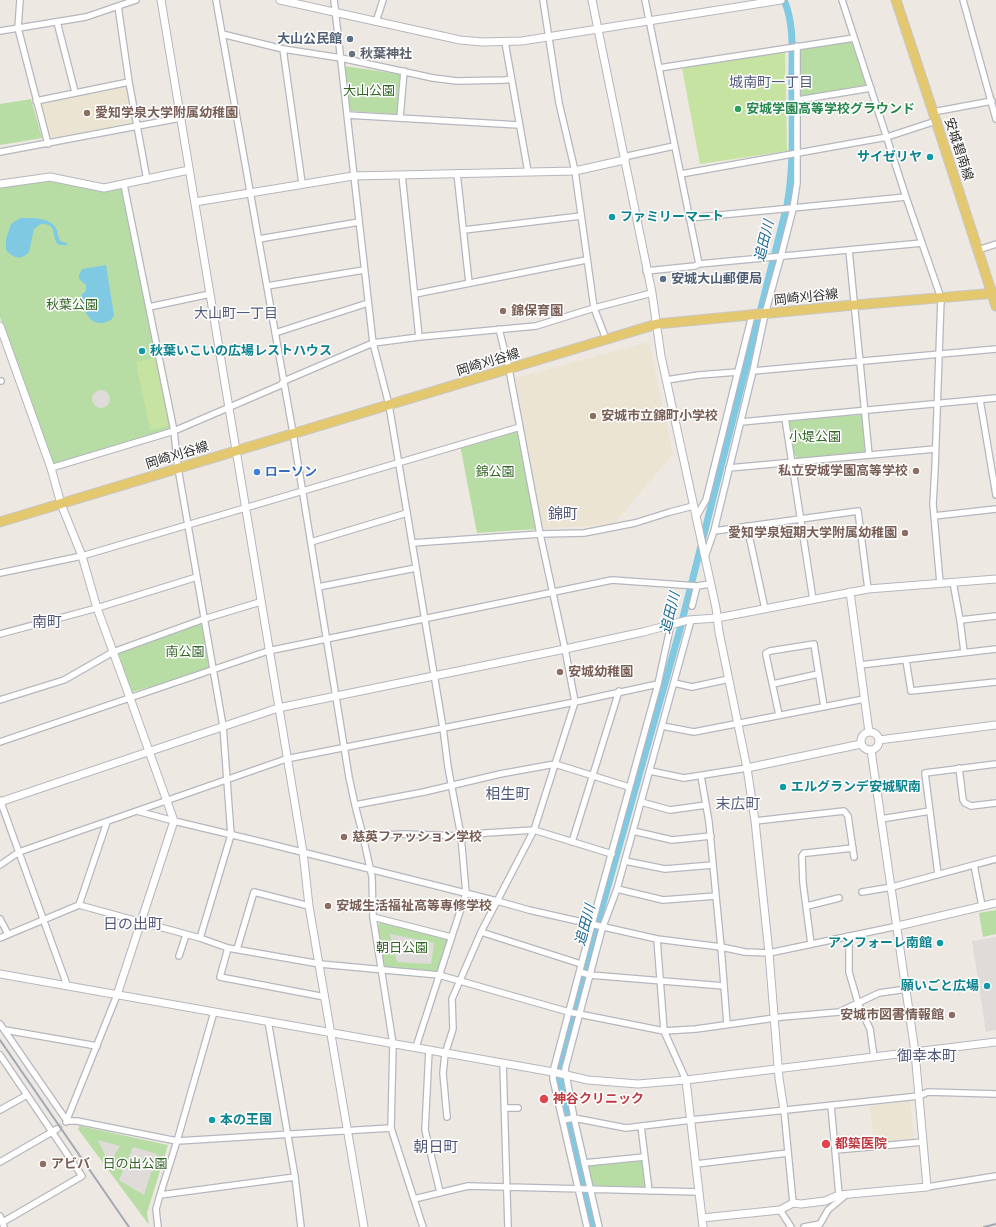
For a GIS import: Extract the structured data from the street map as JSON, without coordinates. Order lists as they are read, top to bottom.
{
  "streets": {
    "main road": ["安城碧南線", "岡崎刈谷線"]
  },
  "crossings": [
    ["安城碧南線", "岡崎刈谷線"]
  ],
  "districts": [
    "城南町一丁目",
    "大山町一丁目",
    "錦町",
    "南町",
    "相生町",
    "末広町",
    "日の出町",
    "御幸本町",
    "朝日町"
  ],
  "water": ["追田川"],
  "parks": [
    "大山公園",
    "秋葉公園",
    "小堤公園",
    "錦公園",
    "南公園",
    "朝日公園",
    "日の出公園"
  ],
  "places": [
    "大山公民館",
    "秋葉神社",
    "安城学園高等学校グラウンド",
    "愛知学泉大学附属幼稚園",
    "サイゼリヤ",
    "ファミリーマート",
    "安城大山郵便局",
    "錦保育園",
    "秋葉いこいの広場レストハウス",
    "安城市立錦町小学校",
    "私立安城学園高等学校",
    "ローソン",
    "愛知学泉短期大学附属幼稚園",
    "安城幼稚園",
    "エルグランデ安城駅南",
    "慈英ファッション学校",
    "安城生活福祉高等専修学校",
    "アンフォーレ南館",
    "願いごと広場",
    "安城市図書情報館",
    "神谷クリニック",
    "本の王国",
    "都築医院",
    "アビバ"
  ]
}
